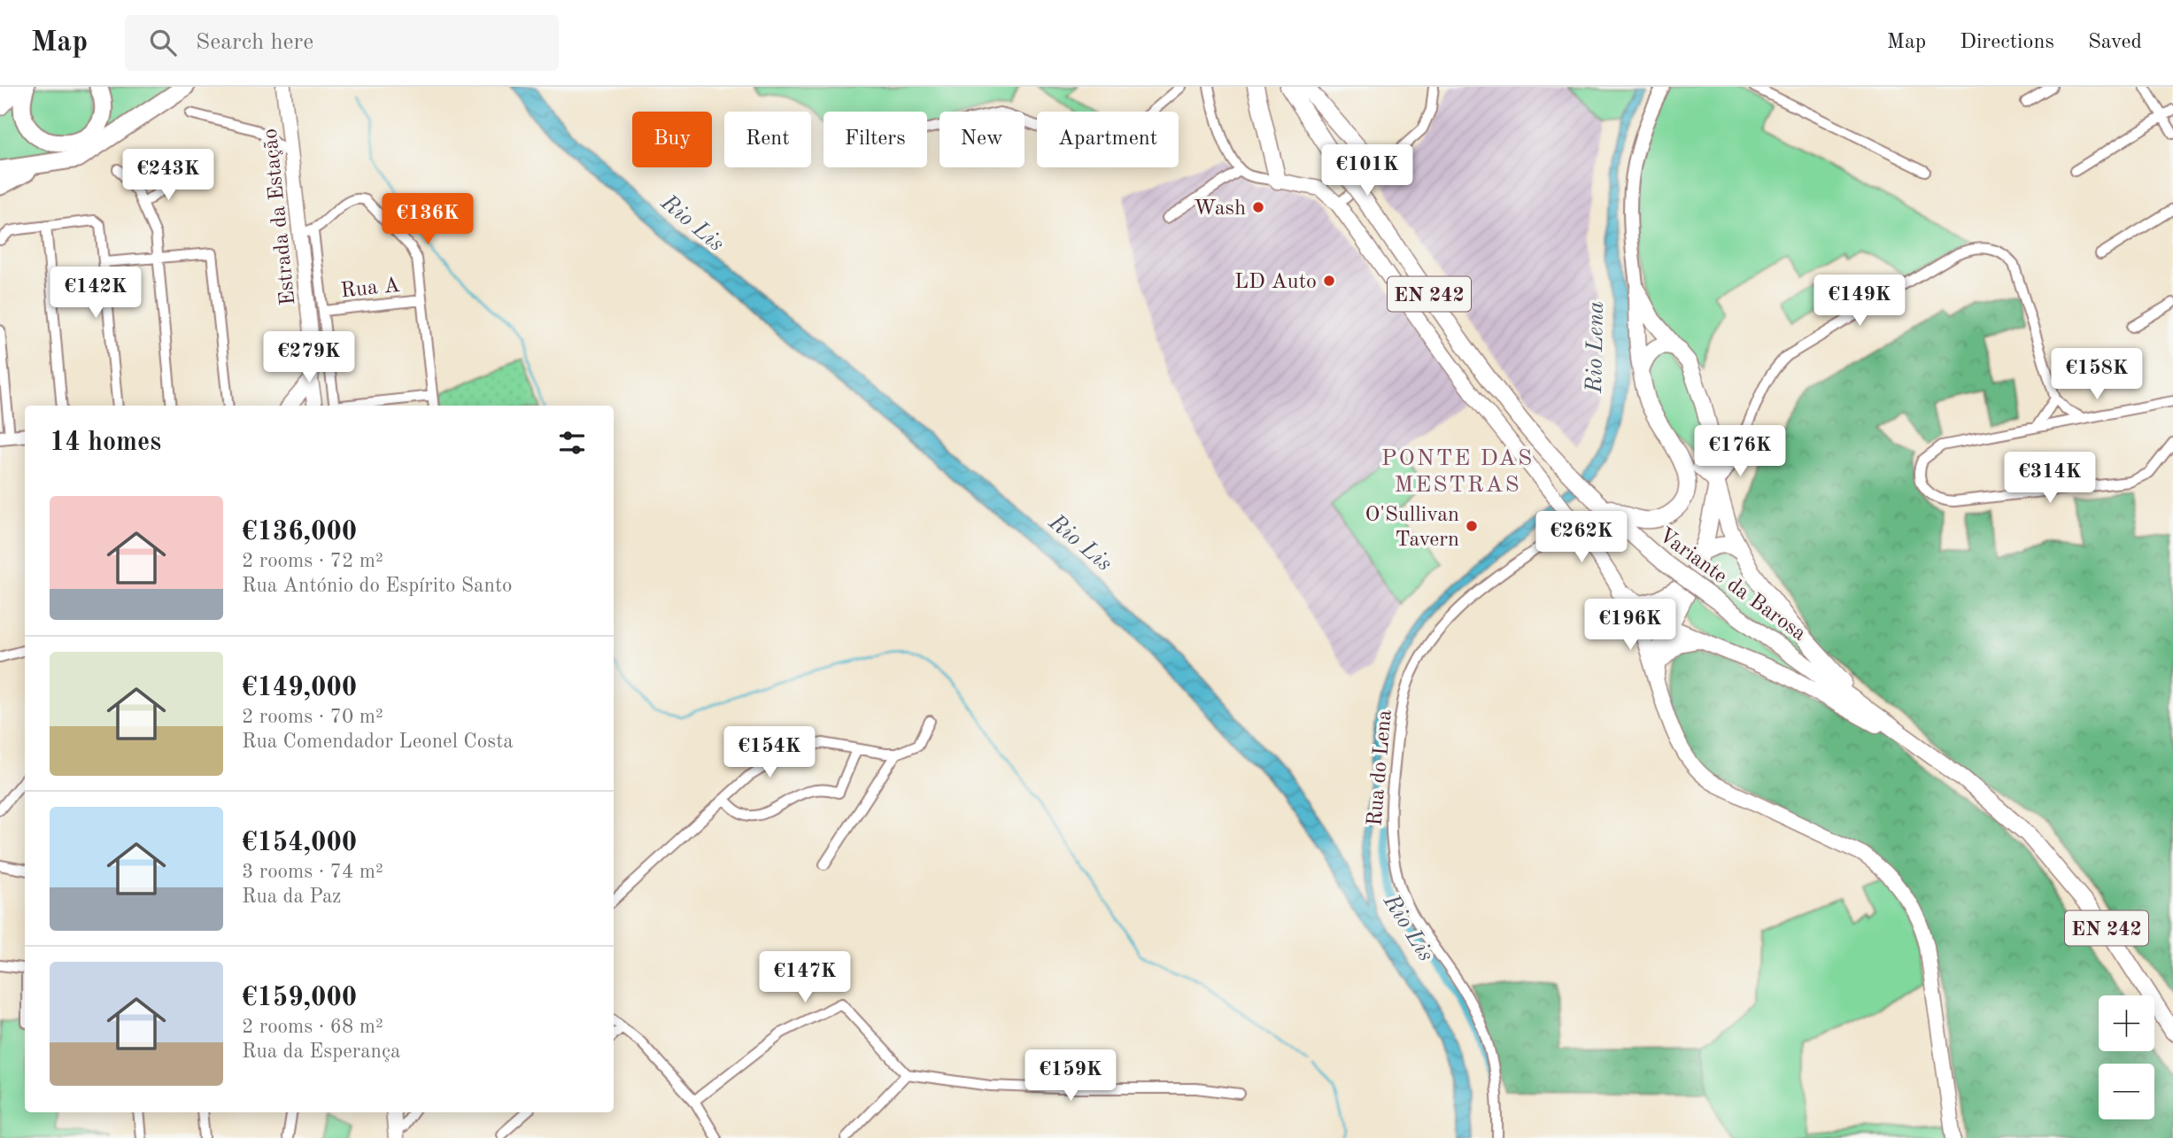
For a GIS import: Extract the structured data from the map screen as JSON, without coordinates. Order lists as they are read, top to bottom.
{
  "streets": {
    "main road": ["Estrada da Estação", "EN 242", "Variante da Barosa"],
    "street": ["Rua A", "Rua do Lena"]
  },
  "crossings": [
    ["EN 242", "Rua do Lena"]
  ],
  "districts": ["PONTE DAS MESTRAS"],
  "water": ["Rio Lis", "Rio Lena"],
  "places": ["Wash", "LD Auto", "O'Sullivan Tavern"],
  "page": {
    "header": "Map",
    "search": "Search here",
    "nav": ["Map", "Directions", "Saved"],
    "chip": [
      "Buy",
      "Rent",
      "Filters",
      "New",
      "Apartment"
    ],
    "price": [
      "€101K",
      "€243K",
      "€136K",
      "€142K",
      "€149K",
      "€279K",
      "€158K",
      "€176K",
      "€314K",
      "€262K",
      "€196K",
      "€154K",
      "€147K",
      "€159K"
    ],
    "heading": "14 homes",
    "list": [
      {
        "name": "€136,000",
        "note": "2 rooms · 72 m² · Rua António do Espírito Santo"
      },
      {
        "name": "€149,000",
        "note": "2 rooms · 70 m² · Rua Comendador Leonel Costa"
      },
      {
        "name": "€154,000",
        "note": "3 rooms · 74 m² · Rua da Paz"
      },
      {
        "name": "€159,000",
        "note": "2 rooms · 68 m² · Rua da Esperança"
      }
    ],
    "map_buttons": ["+", "−"]
  }
}
